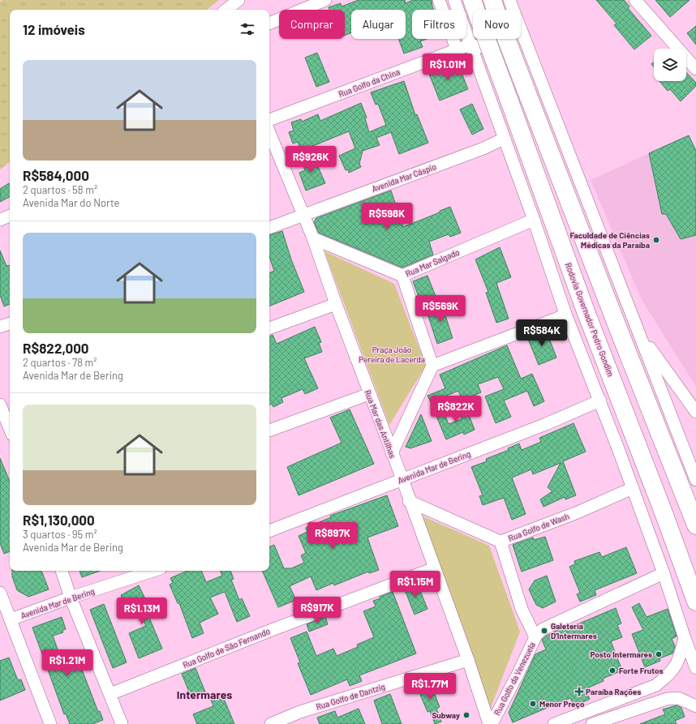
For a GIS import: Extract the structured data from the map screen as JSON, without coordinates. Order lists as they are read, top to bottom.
{
  "streets": {
    "highway": ["Rodovia Governador Pedro Gondim"],
    "street": [
      "Rua Golfo da China",
      "Avenida Mar Cáspio",
      "Rua Mar Salgado",
      "Rua Mar das Antilhas",
      "Avenida Mar de Bering",
      "Rua Golfo de Wash",
      "Rua Golfo de São Fernando",
      "Rua Golfo da Venezuela",
      "Rua Golfo de Dantzig"
    ]
  },
  "crossings": [
    ["Avenida Mar Cáspio", "Rua Mar das Antilhas"],
    ["Rua Mar Salgado", "Rua Mar das Antilhas"],
    ["Rua Mar das Antilhas", "Avenida Mar de Bering"],
    ["Rua Mar das Antilhas", "Rua Golfo de Wash"],
    ["Rua Mar das Antilhas", "Rua Golfo de São Fernando"],
    ["Rua Mar das Antilhas", "Rua Golfo da Venezuela"],
    ["Rua Mar das Antilhas", "Rua Golfo de Dantzig"],
    ["Rua Golfo de Wash", "Rua Golfo da Venezuela"]
  ],
  "districts": ["Intermares"],
  "parks": ["Praça João Pereira de Lacerda"],
  "places": {
    "other": [
      "Faculdade de Ciências Médicas da Paraíba",
      "Galeteria D'Intermares",
      "Posto Intermares",
      "Forte Frutos",
      "Menor Preço",
      "Subway"
    ],
    "health": ["Paraíba Rações"]
  },
  "page": {
    "chip": [
      "Comprar",
      "Alugar",
      "Filtros",
      "Novo"
    ],
    "heading": "12 imóveis",
    "list": [
      {
        "name": "R$584,000",
        "note": "2 quartos · 58 m² · Avenida Mar do Norte"
      },
      {
        "name": "R$822,000",
        "note": "2 quartos · 78 m² · Avenida Mar de Bering"
      },
      {
        "name": "R$1,130,000",
        "note": "3 quartos · 95 m² · Avenida Mar de Bering"
      }
    ],
    "price": [
      "R$1.01M",
      "R$926K",
      "R$598K",
      "R$569K",
      "R$584K",
      "R$822K",
      "R$897K",
      "R$1.15M",
      "R$917K",
      "R$1.13M",
      "R$1.21M",
      "R$1.77M"
    ]
  }
}
